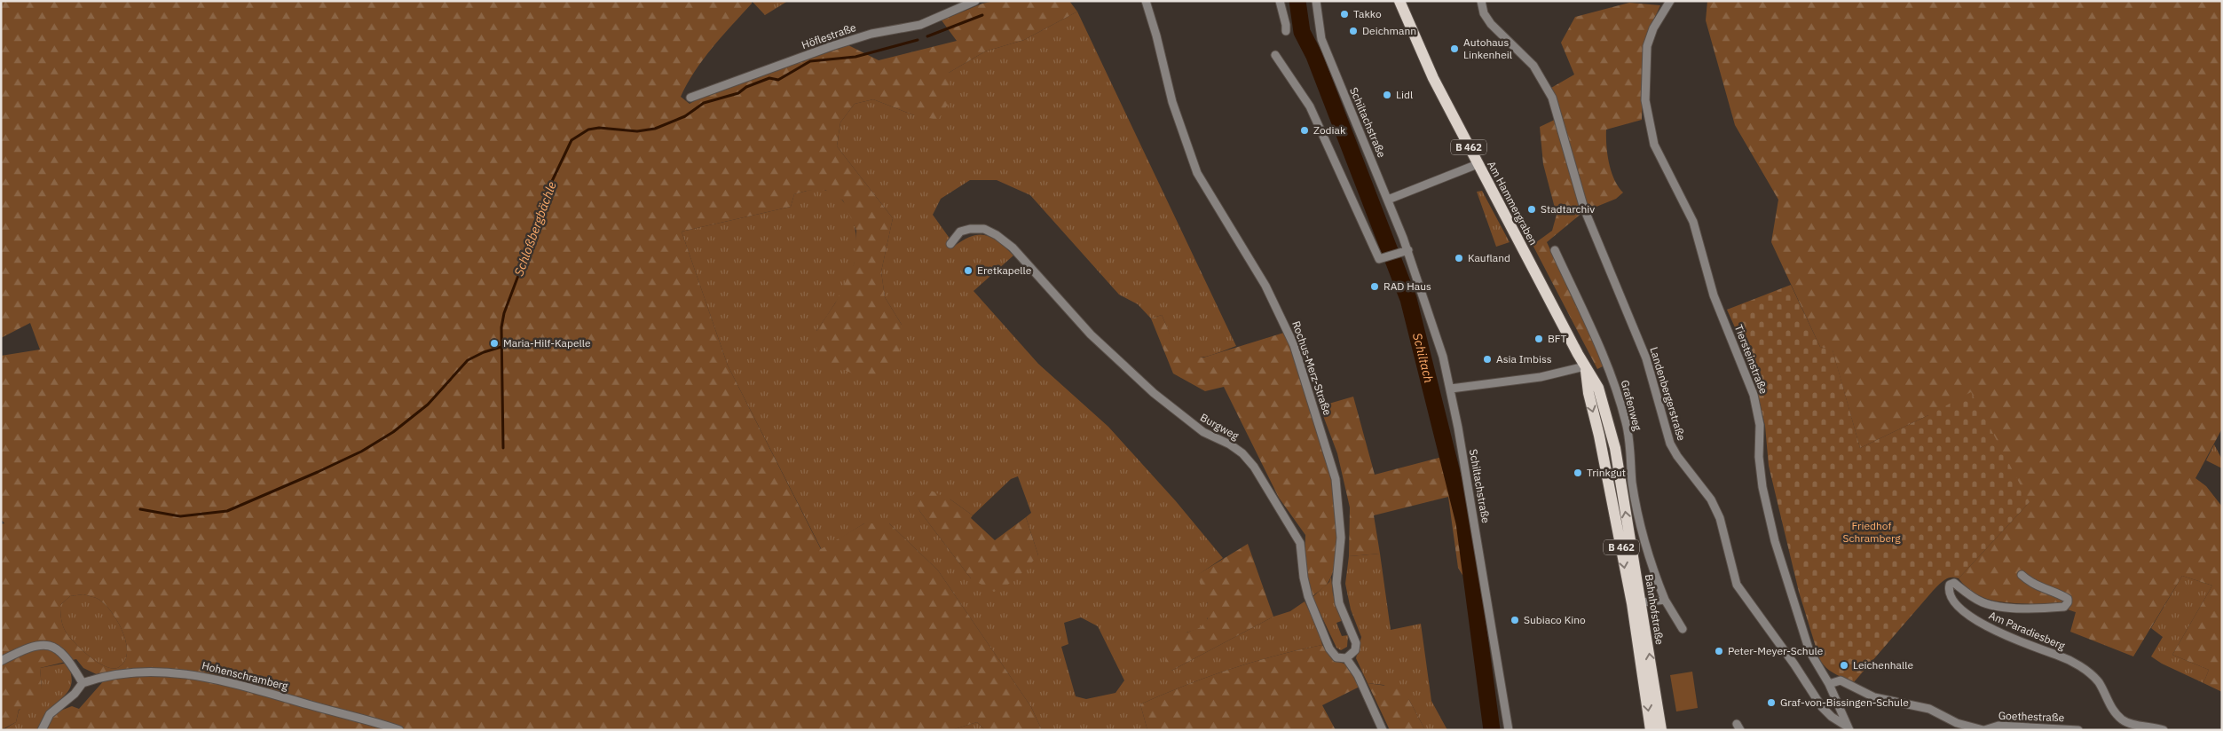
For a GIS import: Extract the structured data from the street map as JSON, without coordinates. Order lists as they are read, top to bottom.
{
  "streets": {
    "main road": ["B 462", "Am Hammergraben", "Bahnhofstraße"],
    "street": [
      "Höflestraße",
      "Schiltachstraße",
      "Tiersteinstraße",
      "Rochus-Merz-Straße",
      "Landenbergerstraße",
      "Grafenweg",
      "Burgweg",
      "Am Paradiesberg",
      "Hohenschramberg",
      "Goethestraße"
    ]
  },
  "crossings": [
    ["Am Hammergraben", "Bahnhofstraße"],
    ["Tiersteinstraße", "Landenbergerstraße"],
    ["Rochus-Merz-Straße", "Burgweg"]
  ],
  "water": ["Schloßbergbächle", "Schiltach"],
  "parks": ["Friedhof Schramberg"],
  "places": [
    "Takko",
    "Deichmann",
    "Autohaus Linkenheil",
    "Lidl",
    "Zodiak",
    "Stadtarchiv",
    "Kaufland",
    "Eretkapelle",
    "RAD Haus",
    "BFT",
    "Maria-Hilf-Kapelle",
    "Asia Imbiss",
    "Trinkgut",
    "Subiaco Kino",
    "Peter-Meyer-Schule",
    "Leichenhalle",
    "Graf-von-Bissingen-Schule"
  ]
}
